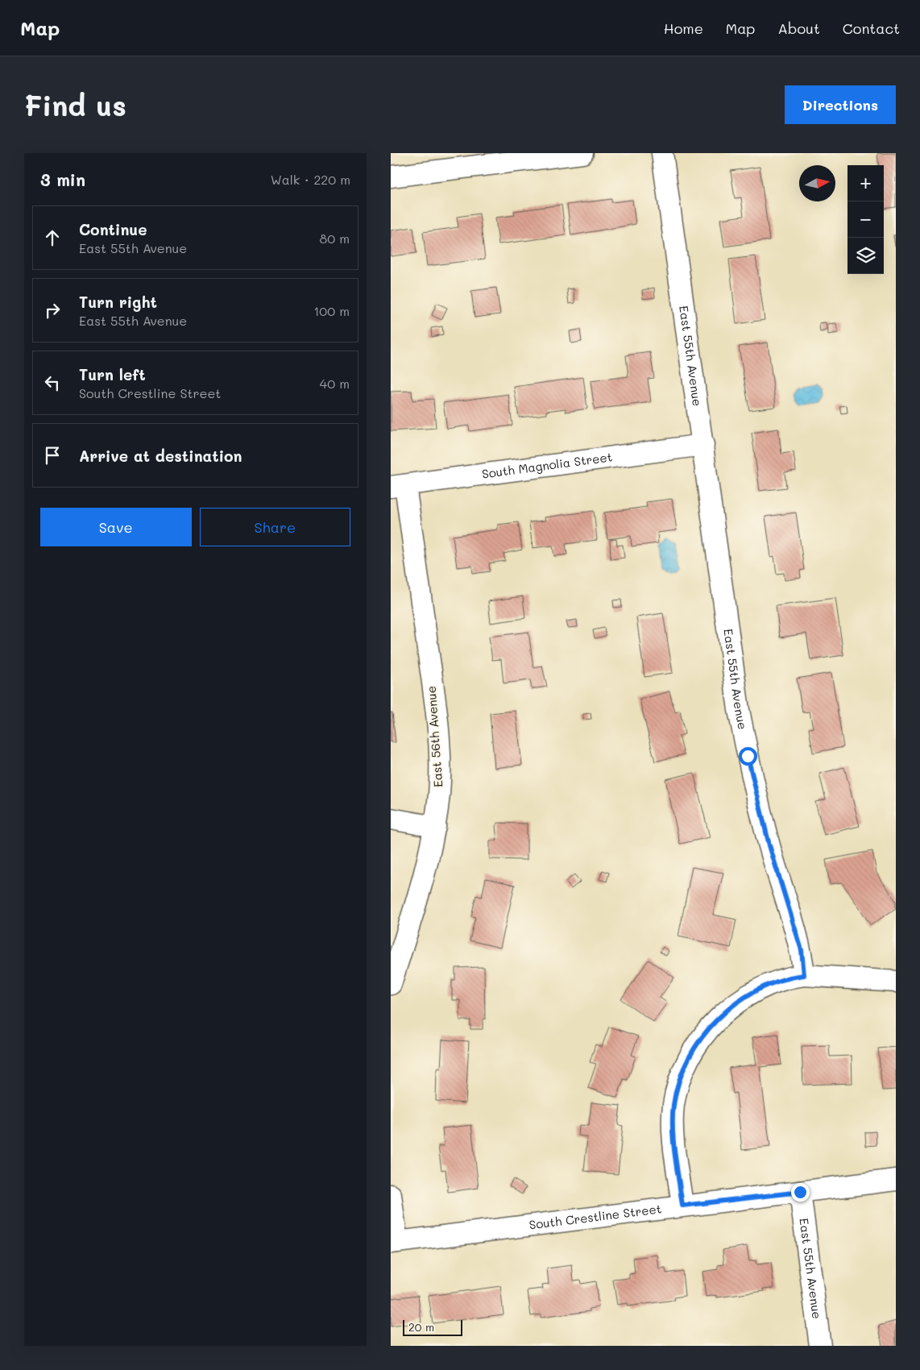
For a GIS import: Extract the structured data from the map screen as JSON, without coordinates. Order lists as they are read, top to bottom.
{
  "streets": {
    "street": [
      "East 55th Avenue",
      "South Magnolia Street",
      "East 56th Avenue",
      "South Crestline Street"
    ]
  },
  "crossings": [
    ["East 55th Avenue", "South Magnolia Street"],
    ["East 55th Avenue", "South Crestline Street"],
    ["South Magnolia Street", "East 56th Avenue"]
  ],
  "scale_bar": "20 m",
  "north": "right",
  "page": {
    "header": "Map",
    "nav": [
      "Home",
      "Map",
      "About",
      "Contact"
    ],
    "buttons": [
      "Directions",
      ["Save", "Share"]
    ],
    "title": "Find us",
    "heading": ["3 min", "Walk · 220 m"],
    "map_buttons": ["+", "−"],
    "list": [
      ["Continue", "East 55th Avenue", "80 m"],
      ["Turn right", "East 55th Avenue", "100 m"],
      ["Turn left", "South Crestline Street", "40 m"],
      "Arrive at destination"
    ],
    "scale": "20 m"
  }
}
